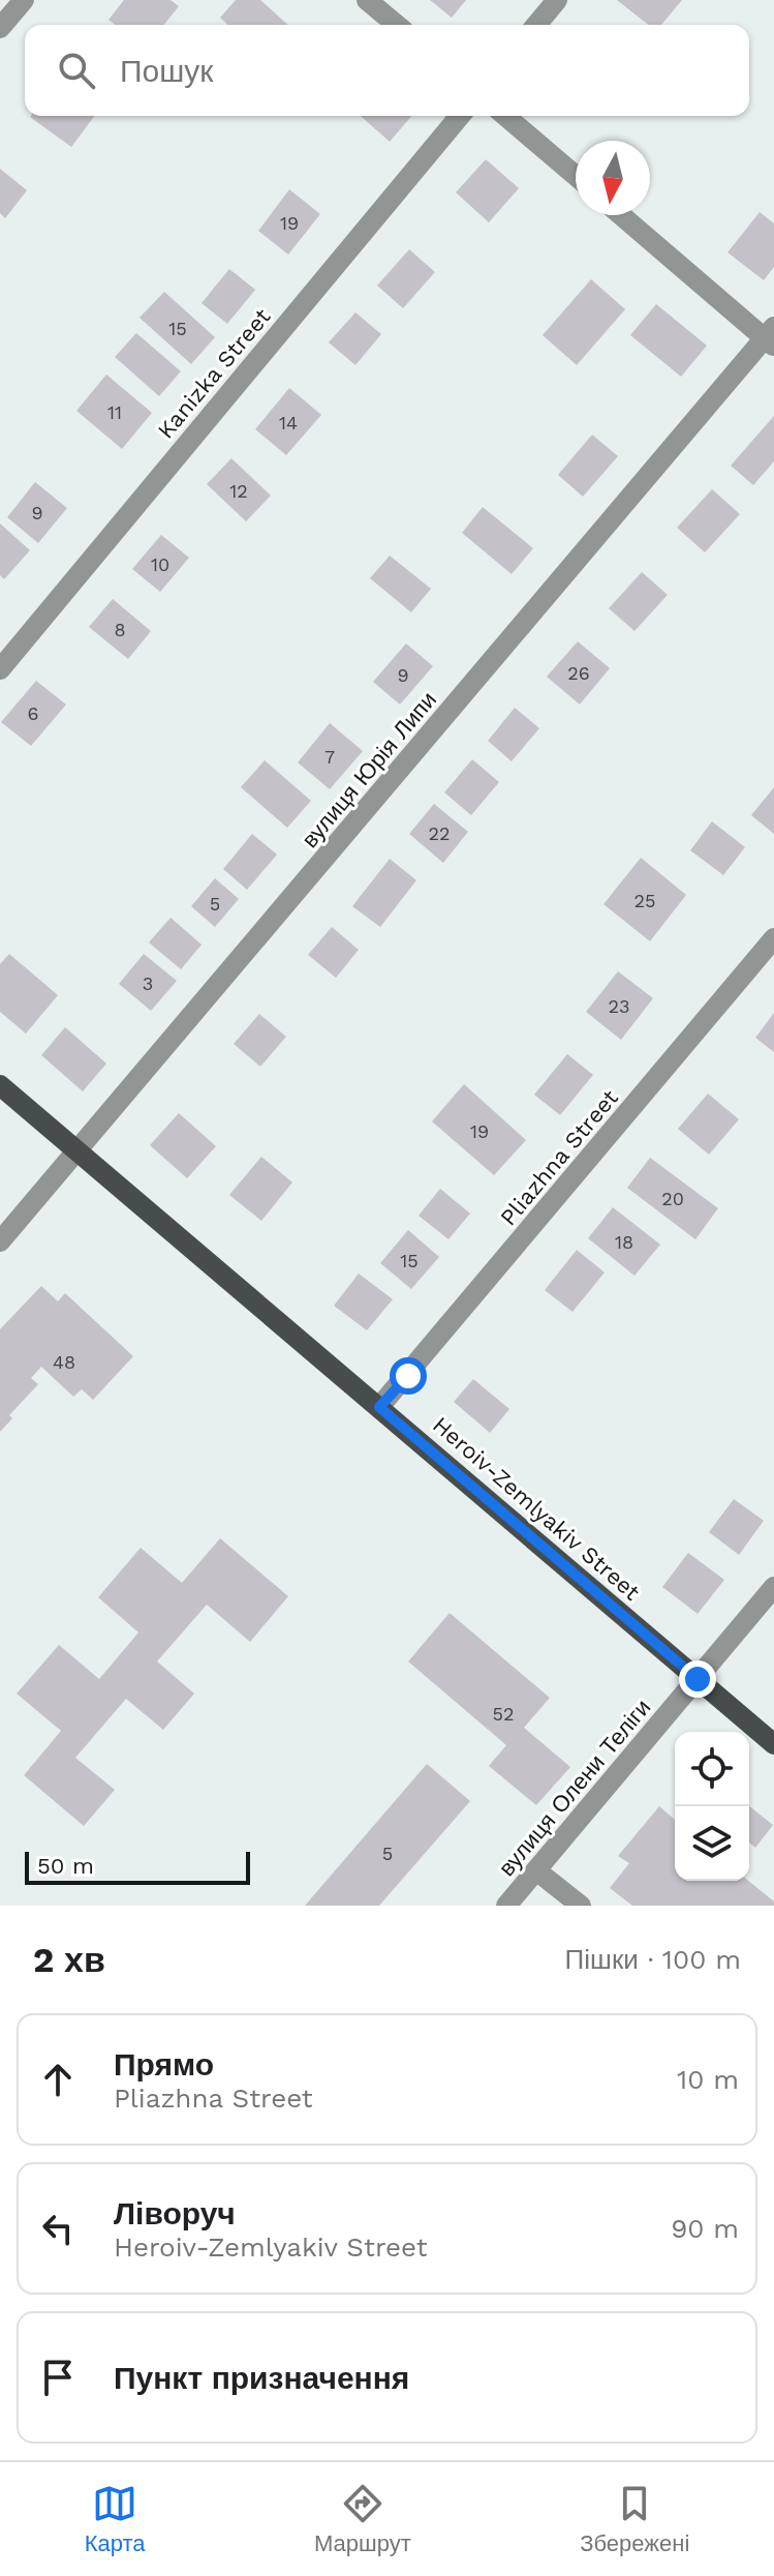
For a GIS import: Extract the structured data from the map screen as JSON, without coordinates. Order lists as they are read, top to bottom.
{
  "streets": {
    "main road": ["Heroiv-Zemlyakiv Street"],
    "street": [
      "Kanizka Street",
      "вулиця Юрія Липи",
      "Pliazhna Street",
      "вулиця Олени Теліги"
    ]
  },
  "crossings": [
    ["вулиця Юрія Липи", "Heroiv-Zemlyakiv Street"],
    ["Pliazhna Street", "Heroiv-Zemlyakiv Street"],
    ["Heroiv-Zemlyakiv Street", "вулиця Олени Теліги"]
  ],
  "house_numbers": [
    "19",
    "15",
    "11",
    "14",
    "12",
    "9",
    "10",
    "8",
    "26",
    "9",
    "6",
    "7",
    "22",
    "25",
    "5",
    "3",
    "23",
    "19",
    "20",
    "18",
    "15",
    "48",
    "52",
    "5"
  ],
  "scale_bar": "50 m",
  "north": "bottom",
  "page": {
    "search": "Пошук",
    "scale": "50 m",
    "heading": ["2 хв", "Пішки · 100 m"],
    "list": [
      ["Прямо", "Pliazhna Street", "10 m"],
      ["Ліворуч", "Heroiv-Zemlyakiv Street", "90 m"],
      "Пункт призначення"
    ],
    "nav": ["Карта", "Маршрут", "Збережені"]
  }
}
